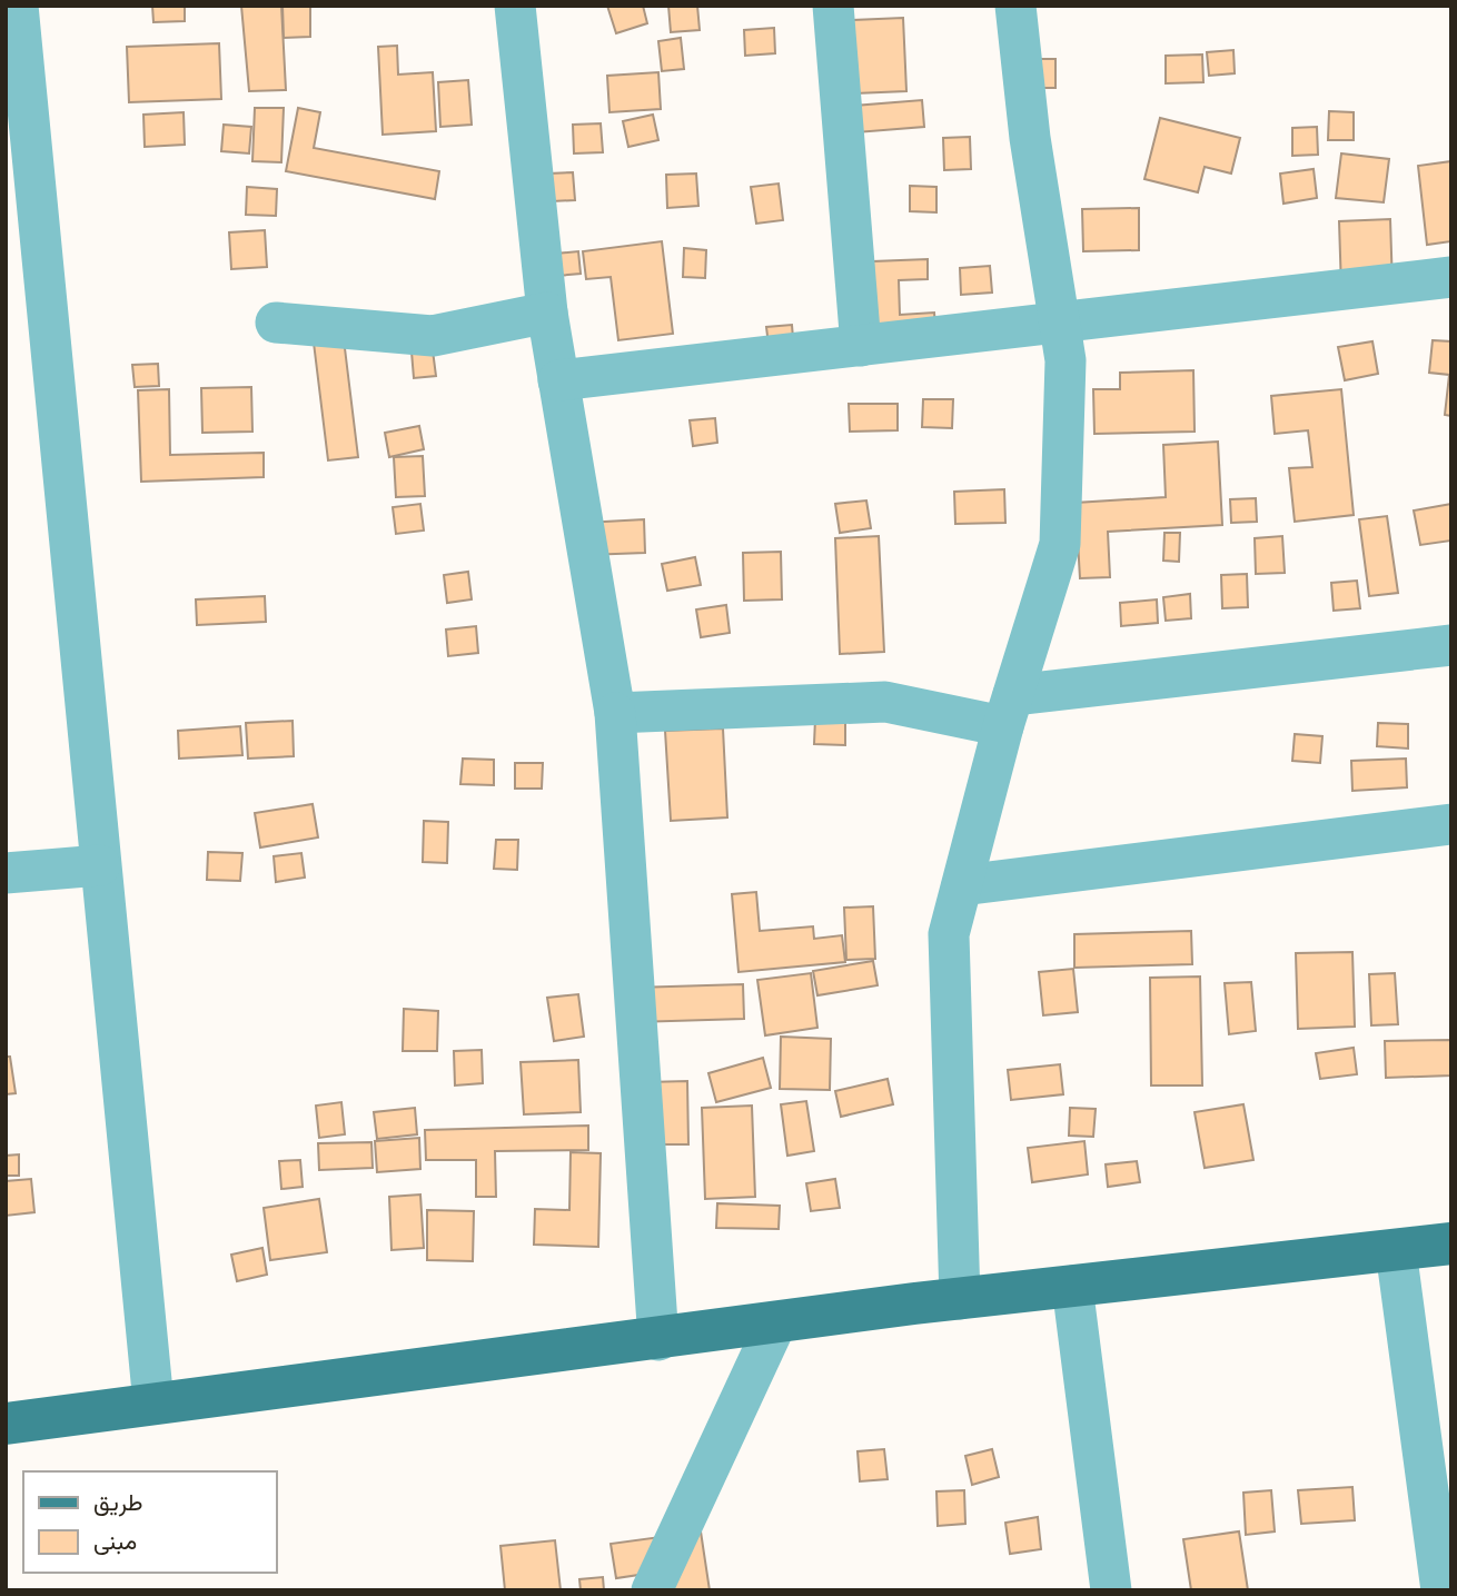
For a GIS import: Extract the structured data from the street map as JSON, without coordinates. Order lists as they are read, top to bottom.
{
  "legend": ["طريق", "مبنى"]
}
